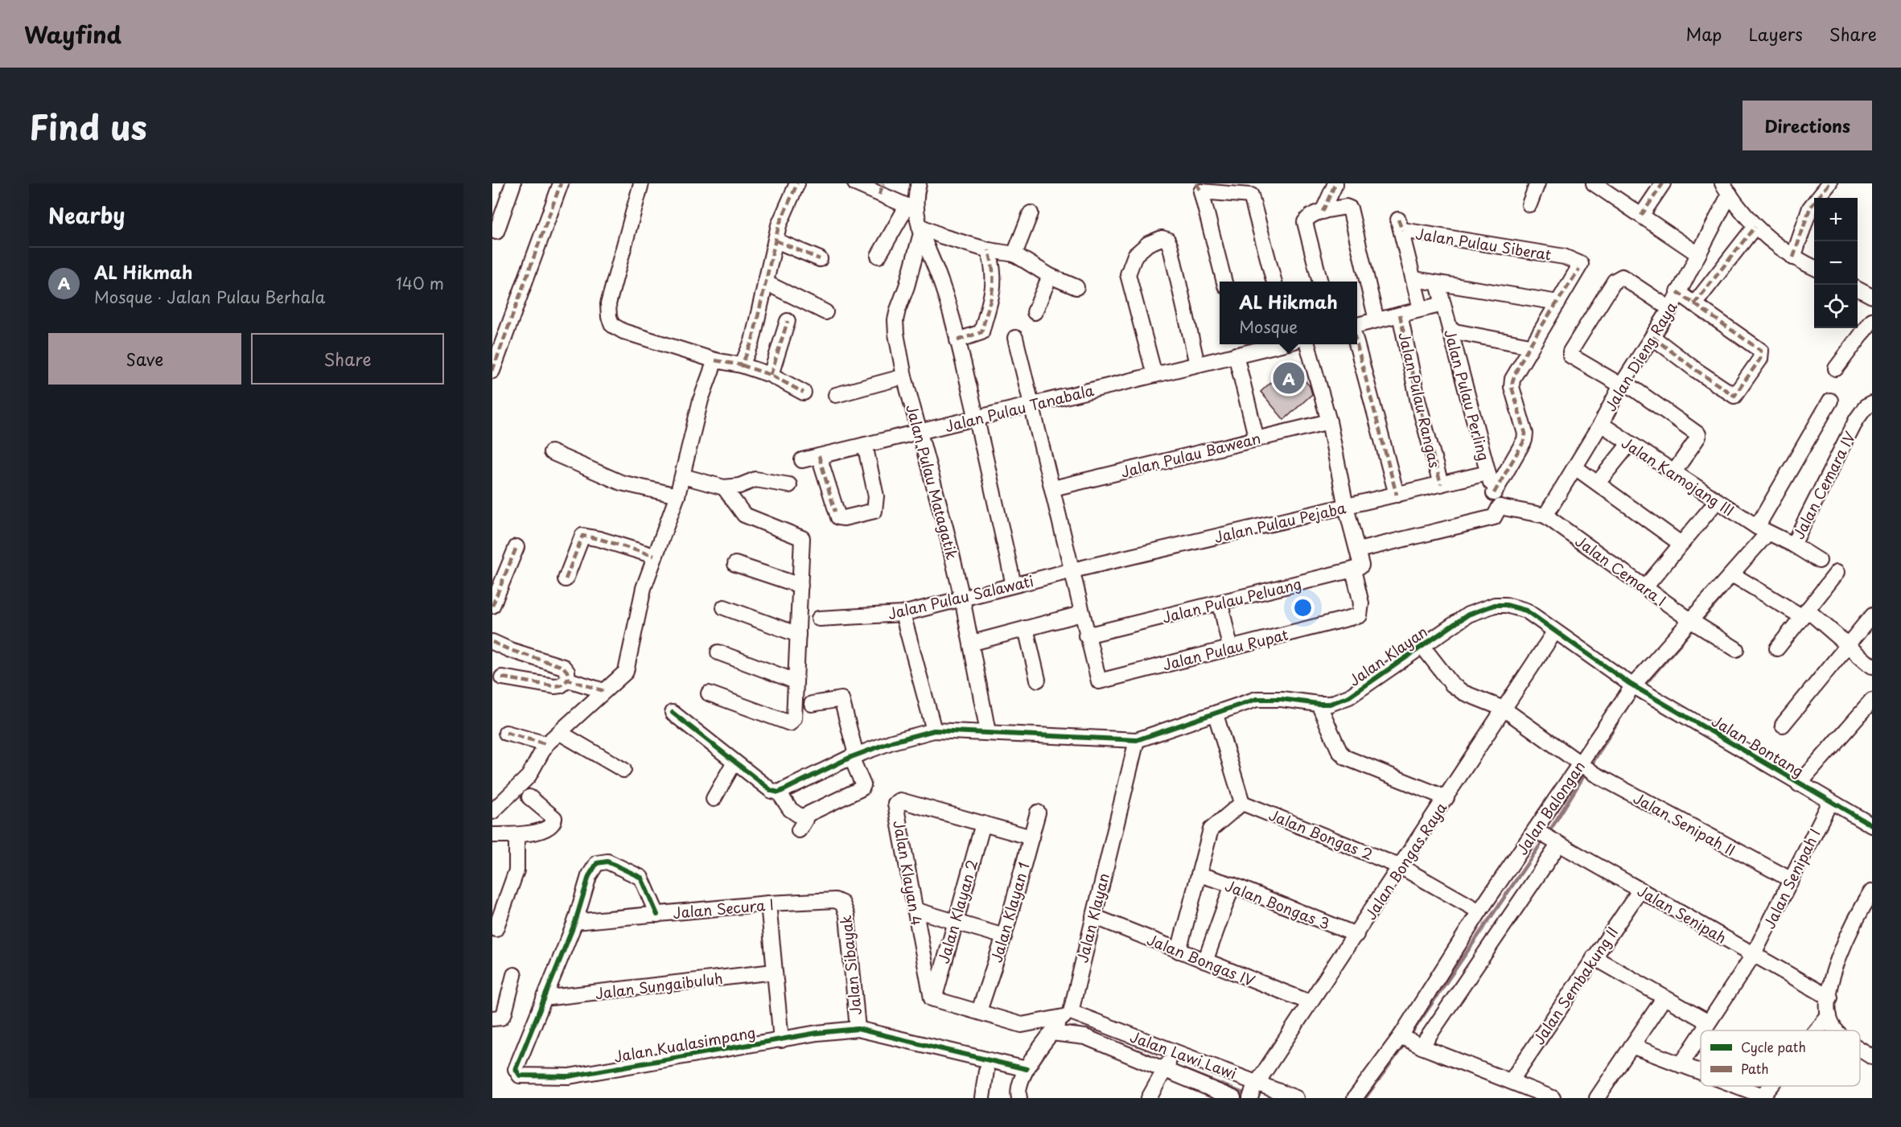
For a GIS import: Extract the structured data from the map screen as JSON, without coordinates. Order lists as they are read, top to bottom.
{
  "streets": {
    "street": [
      "Jalan Pulau Siberat",
      "Jalan Dieng Raya",
      "Jalan Pulau Perling",
      "Jalan Pulau Rangas",
      "Jalan Pulau Tanabala",
      "Jalan Pulau Bawean",
      "Jalan Kamojang III",
      "Jalan Pulau Matagatik",
      "Jalan Cemara IV",
      "Jalan Pulau Pejaba",
      "Jalan Cemara I",
      "Jalan Pulau Salawati",
      "Jalan Pulau Peluang",
      "Jalan Pulau Rupat",
      "Jalan Klayan",
      "Jalan Bontang",
      "Jalan Balongan",
      "Jalan Senipah II",
      "Jalan Bongas 2",
      "Jalan Bongas Raya",
      "Jalan Klayan 4",
      "Jalan Senipah I",
      "Jalan Bongas 3",
      "Jalan Secura I",
      "Jalan Klayan 2",
      "Jalan Klayan 1",
      "Jalan Senipah",
      "Jalan Bongas IV",
      "Jalan Sibayak",
      "Jalan Sungaibuluh",
      "Jalan Sembakung II",
      "Jalan Kualasimpang",
      "Jalan Lawi Lawi"
    ]
  },
  "crossings": [
    ["Jalan Dieng Raya", "Jalan Kamojang III"],
    ["Jalan Dieng Raya", "Jalan Cemara I"],
    ["Jalan Pulau Perling", "Jalan Pulau Pejaba"],
    ["Jalan Pulau Perling", "Jalan Cemara I"],
    ["Jalan Pulau Rangas", "Jalan Pulau Pejaba"],
    ["Jalan Pulau Tanabala", "Jalan Pulau Matagatik"],
    ["Jalan Kamojang III", "Jalan Cemara IV"],
    ["Jalan Kamojang III", "Jalan Balongan"],
    ["Jalan Pulau Matagatik", "Jalan Pulau Salawati"],
    ["Jalan Pulau Matagatik", "Jalan Klayan"],
    ["Jalan Pulau Pejaba", "Jalan Pulau Salawati"],
    ["Jalan Cemara I", "Jalan Balongan"],
    ["Jalan Pulau Peluang", "Jalan Pulau Rupat"],
    ["Jalan Klayan", "Jalan Bontang"],
    ["Jalan Klayan", "Jalan Balongan"],
    ["Jalan Klayan", "Jalan Senipah II"],
    ["Jalan Klayan", "Jalan Bongas Raya"],
    ["Jalan Klayan", "Jalan Bongas IV"],
    ["Jalan Klayan", "Jalan Lawi Lawi"],
    ["Jalan Bontang", "Jalan Balongan"],
    ["Jalan Bontang", "Jalan Senipah I"],
    ["Jalan Balongan", "Jalan Senipah II"],
    ["Jalan Balongan", "Jalan Bongas 2"],
    ["Jalan Balongan", "Jalan Senipah"],
    ["Jalan Senipah II", "Jalan Bongas Raya"],
    ["Jalan Senipah II", "Jalan Senipah I"],
    ["Jalan Bongas 2", "Jalan Bongas Raya"],
    ["Jalan Bongas Raya", "Jalan Bongas 3"],
    ["Jalan Bongas Raya", "Jalan Bongas IV"],
    ["Jalan Bongas Raya", "Jalan Lawi Lawi"],
    ["Jalan Klayan 4", "Jalan Klayan 2"],
    ["Jalan Klayan 4", "Jalan Klayan 1"],
    ["Jalan Senipah I", "Jalan Senipah"],
    ["Jalan Secura I", "Jalan Sibayak"],
    ["Jalan Senipah", "Jalan Sembakung II"],
    ["Jalan Sibayak", "Jalan Kualasimpang"],
    ["Jalan Sungaibuluh", "Jalan Kualasimpang"]
  ],
  "legend": ["Cycle path", "Path"],
  "page": {
    "header": "Wayfind",
    "nav": ["Map", "Layers", "Share"],
    "title": "Find us",
    "buttons": [
      "Directions",
      ["Save", "Share"]
    ],
    "heading": "Nearby",
    "map_buttons": ["+", "−"],
    "list": [
      {
        "mark": "A",
        "name": "AL Hikmah",
        "note": "Mosque · Jalan Pulau Berhala",
        "value": "140 m"
      }
    ],
    "popup": ["AL Hikmah", "Mosque"],
    "pins": "A"
  }
}
